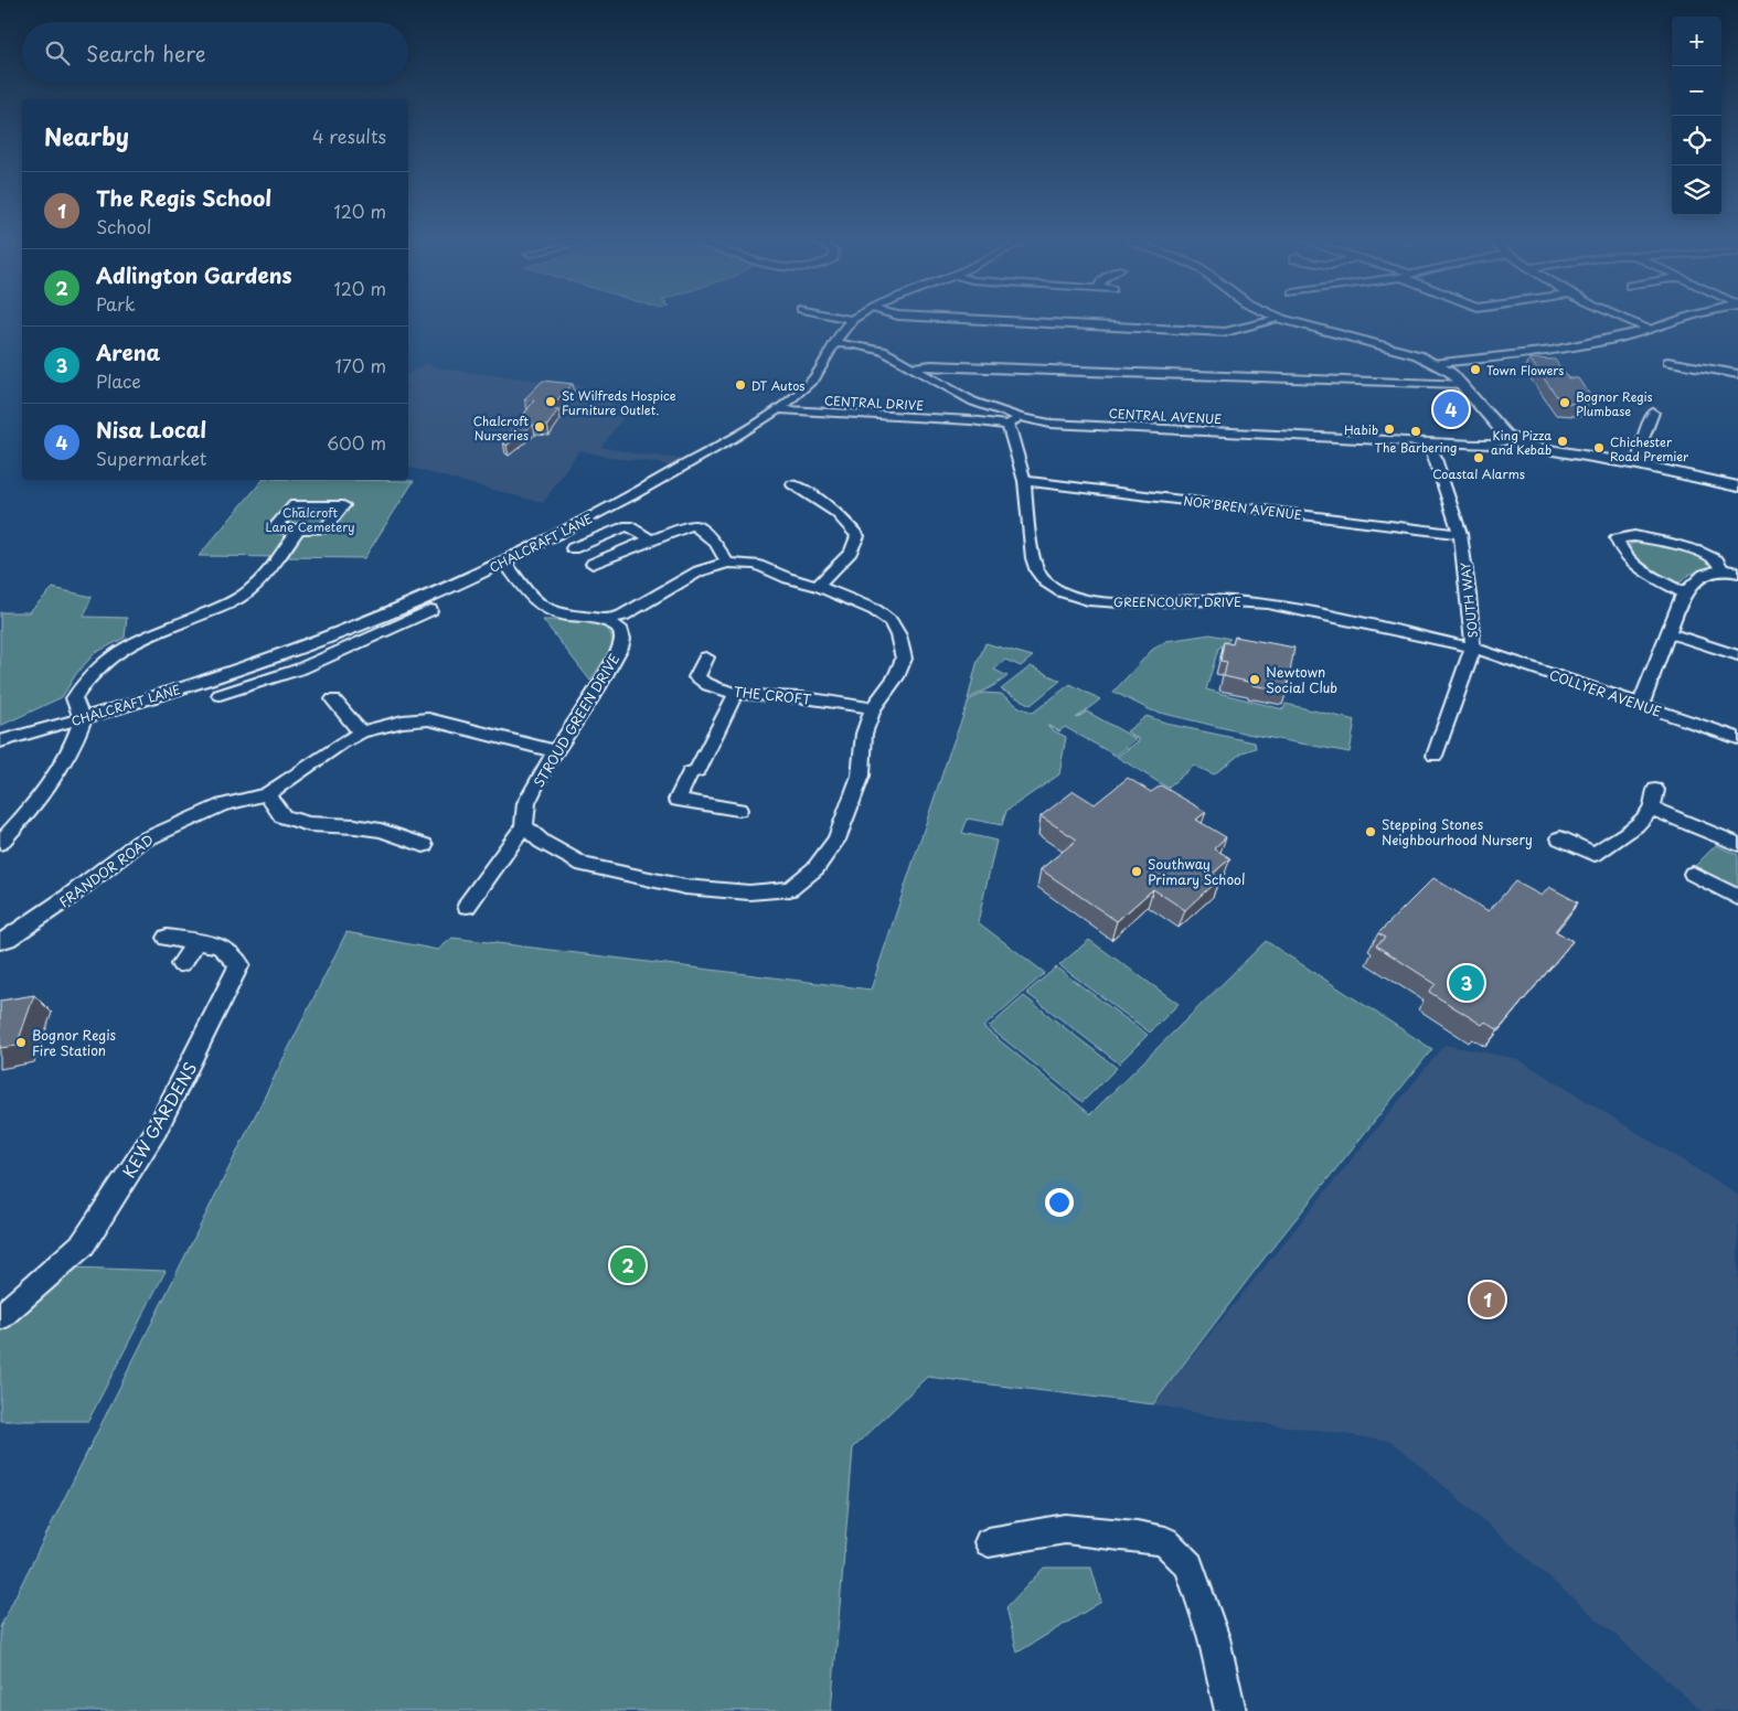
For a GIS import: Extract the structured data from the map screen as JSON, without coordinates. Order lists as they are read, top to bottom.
{
  "streets": {
    "street": [
      "CENTRAL DRIVE",
      "CENTRAL AVENUE",
      "NOR'BREN AVENUE",
      "CHALCRAFT LANE",
      "SOUTH WAY",
      "GREENCOURT DRIVE",
      "COLLYER AVENUE",
      "THE CROFT",
      "STROUD GREEN DRIVE",
      "FRANDOR ROAD",
      "KEW GARDENS"
    ]
  },
  "crossings": [
    ["CENTRAL DRIVE", "CENTRAL AVENUE"],
    ["CENTRAL DRIVE", "CHALCRAFT LANE"],
    ["CENTRAL DRIVE", "GREENCOURT DRIVE"],
    ["CENTRAL AVENUE", "CHALCRAFT LANE"],
    ["CENTRAL AVENUE", "SOUTH WAY"],
    ["NOR'BREN AVENUE", "SOUTH WAY"],
    ["NOR'BREN AVENUE", "GREENCOURT DRIVE"],
    ["SOUTH WAY", "GREENCOURT DRIVE"],
    ["SOUTH WAY", "COLLYER AVENUE"],
    ["GREENCOURT DRIVE", "COLLYER AVENUE"],
    ["STROUD GREEN DRIVE", "FRANDOR ROAD"]
  ],
  "parks": ["Chalcroft Lane Cemetery"],
  "places": [
    "Town Flowers",
    "DT Autos",
    "St Wilfreds Hospice Furniture Outlet.",
    "Bognor Regis Plumbase",
    "Chalcroft Nurseries",
    "Habib",
    "The Barbering",
    "King Pizza and Kebab",
    "Chichester Road Premier",
    "Coastal Alarms",
    "Newtown Social Club",
    "Stepping Stones Neighbourhood Nursery",
    "Southway Primary School",
    "Bognor Regis Fire Station"
  ],
  "page": {
    "map_buttons": ["+", "−"],
    "search": "Search here",
    "heading": ["Nearby", "4 results"],
    "list": [
      {
        "mark": "1",
        "name": "The Regis School",
        "note": "School",
        "value": "120 m"
      },
      {
        "mark": "2",
        "name": "Adlington Gardens",
        "note": "Park",
        "value": "120 m"
      },
      {
        "mark": "3",
        "name": "Arena",
        "note": "Place",
        "value": "170 m"
      },
      {
        "mark": "4",
        "name": "Nisa Local",
        "note": "Supermarket",
        "value": "600 m"
      }
    ],
    "pins": [
      "4",
      "3",
      "2",
      "1"
    ]
  }
}
